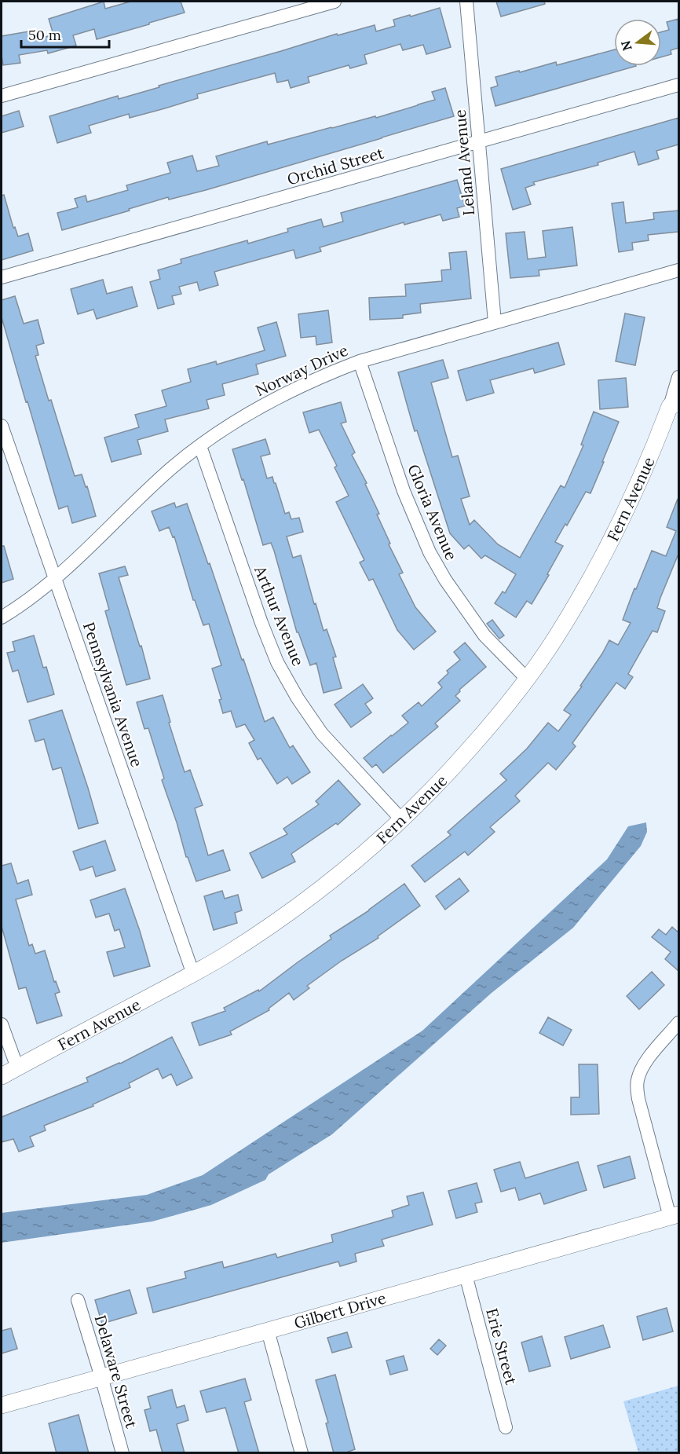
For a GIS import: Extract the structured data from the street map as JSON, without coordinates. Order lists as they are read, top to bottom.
{
  "streets": {
    "street": [
      "Leland Avenue",
      "Orchid Street",
      "Norway Drive",
      "Fern Avenue",
      "Gloria Avenue",
      "Arthur Avenue",
      "Pennsylvania Avenue",
      "Gilbert Drive",
      "Erie Street",
      "Delaware Street"
    ]
  },
  "crossings": [
    ["Leland Avenue", "Orchid Street"],
    ["Leland Avenue", "Norway Drive"],
    ["Norway Drive", "Gloria Avenue"],
    ["Norway Drive", "Arthur Avenue"],
    ["Norway Drive", "Pennsylvania Avenue"],
    ["Fern Avenue", "Gloria Avenue"],
    ["Fern Avenue", "Arthur Avenue"],
    ["Fern Avenue", "Pennsylvania Avenue"],
    ["Gilbert Drive", "Erie Street"],
    ["Gilbert Drive", "Delaware Street"]
  ],
  "scale_bar": "50 m",
  "north": "left"
}
